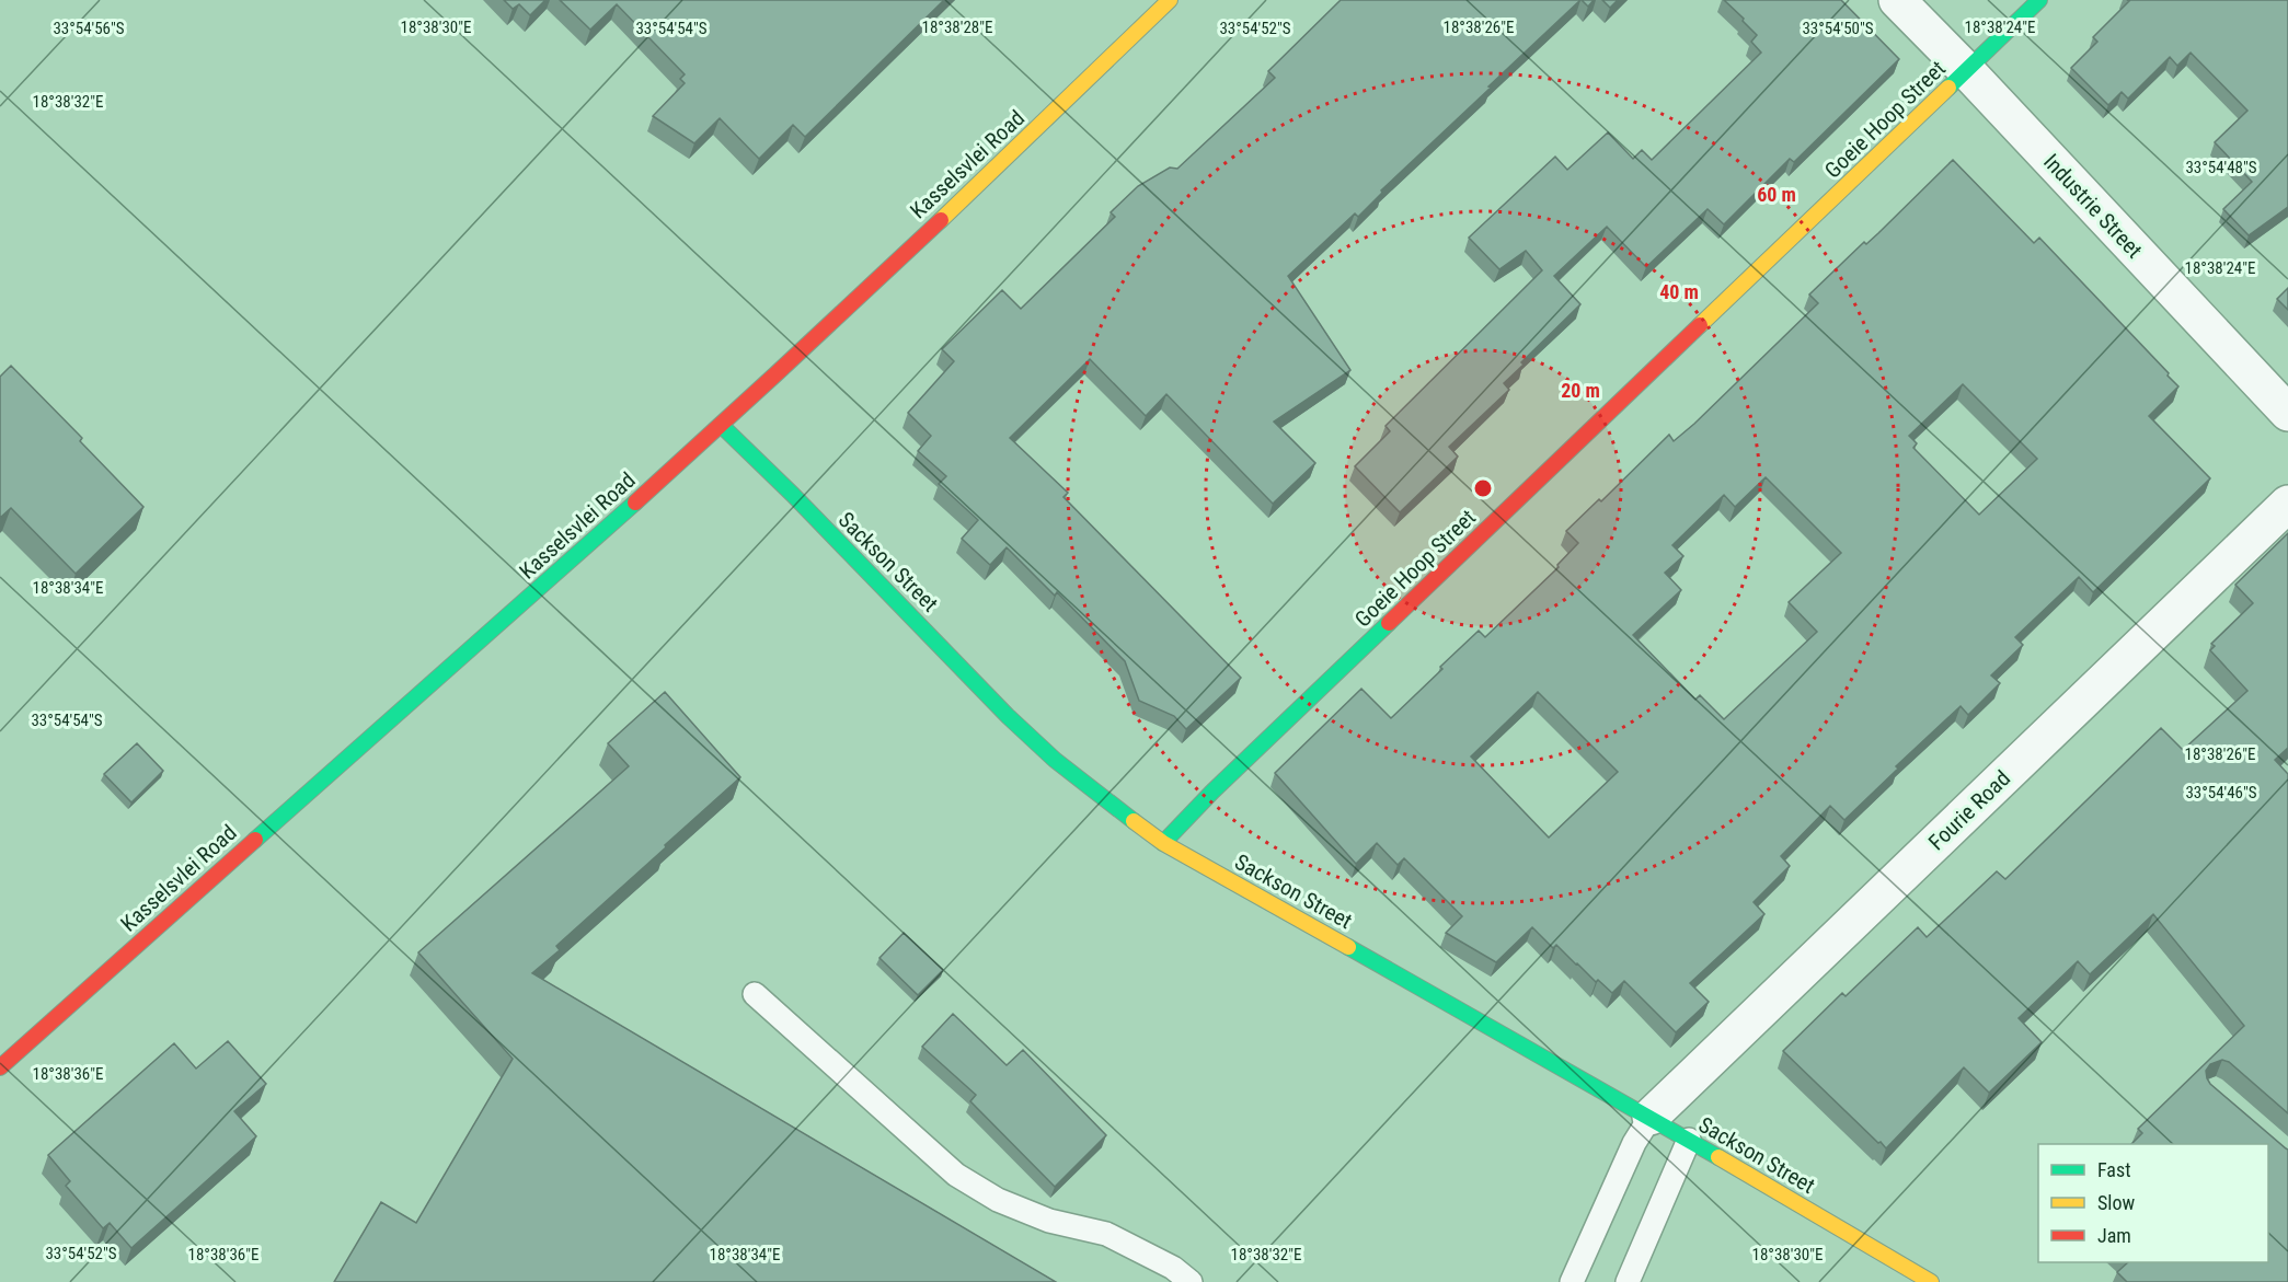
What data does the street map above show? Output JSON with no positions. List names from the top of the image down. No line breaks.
{"streets":{"street":["Goeie Hoop Street","Kasselsvlei Road","Industrie Street","Sackson Street","Fourie Road"]},"crossings":[["Goeie Hoop Street","Industrie Street"],["Goeie Hoop Street","Sackson Street"],["Kasselsvlei Road","Sackson Street"],["Sackson Street","Fourie Road"]],"legend":["Fast","Slow","Jam"],"coordinates":["18°38'30\"E","18°38'26\"E","18°38'24\"E","18°38'28\"E","33°54'56\"S","33°54'54\"S","33°54'52\"S","33°54'50\"S","18°38'32\"E","33°54'48\"S","18°38'34\"E","33°54'46\"S","18°38'36\"E"],"rings":["60 m","40 m","20 m"]}
